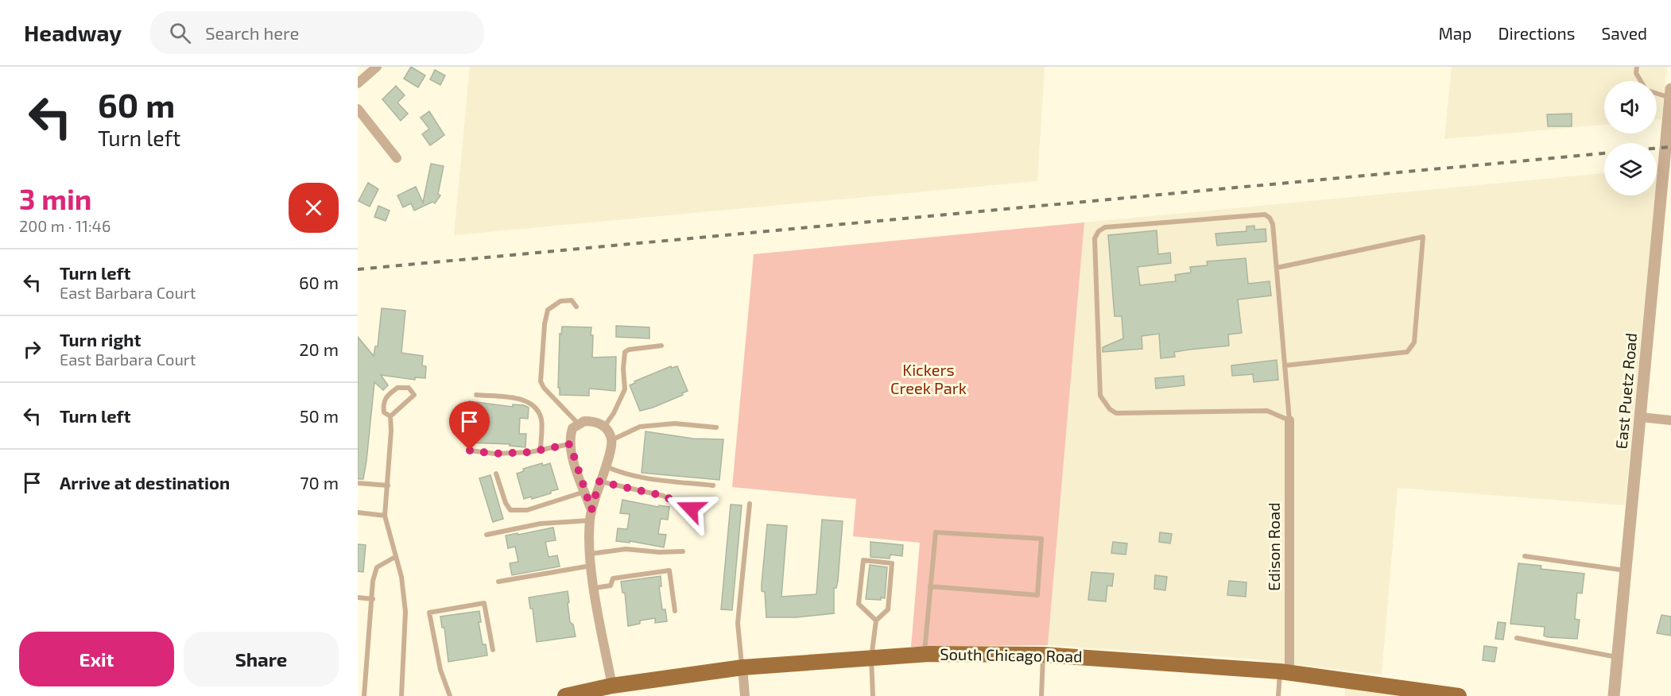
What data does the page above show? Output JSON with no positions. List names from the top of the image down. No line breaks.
{"streets":{"main road":["South Chicago Road"],"street":["East Puetz Road","Edison Road"]},"crossings":[["Edison Road","South Chicago Road"]],"parks":["Kickers Creek Park"],"page":{"header":"Headway","search":"Search here","nav":["Map","Directions","Saved"],"turn":["60 m","Turn left"],"heading":["3 min","200 m · 11:46"],"list":[{"name":"Turn left","note":"East Barbara Court","value":"60 m"},{"name":"Turn right","note":"East Barbara Court","value":"20 m"},{"name":"Turn left","value":"50 m"},{"name":"Arrive at destination","value":"70 m"}],"buttons":["Exit","Share"]}}
